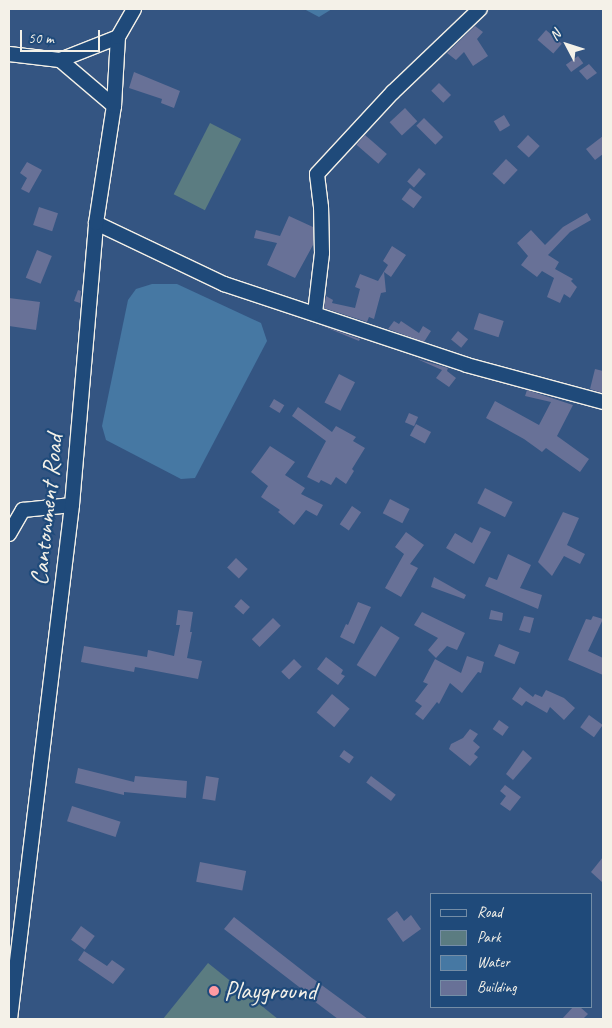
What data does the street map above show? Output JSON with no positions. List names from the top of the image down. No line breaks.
{"streets":{"street":["Cantonment Road"]},"places":["Playground"],"legend":["Road","Park","Water","Building"],"scale_bar":"50 m","north":"top left"}
